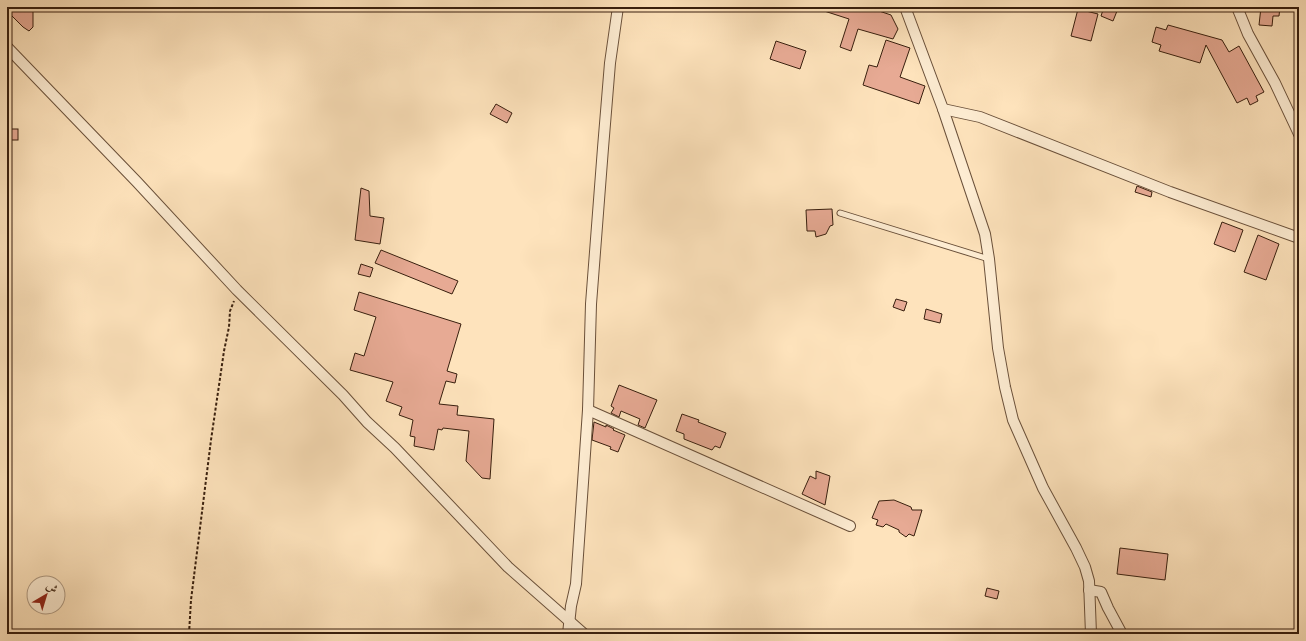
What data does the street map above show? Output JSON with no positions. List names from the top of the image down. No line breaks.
{"north":"top right"}
